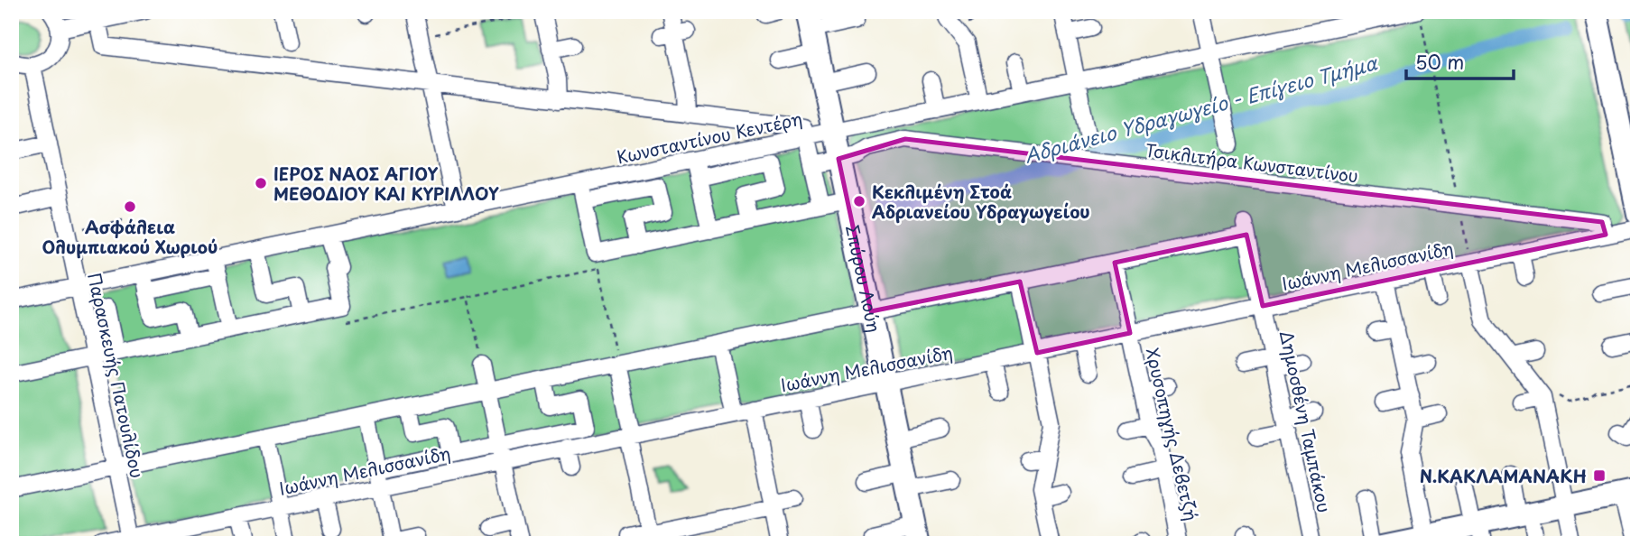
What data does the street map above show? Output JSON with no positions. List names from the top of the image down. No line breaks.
{"streets":{"street":["Κωνσταντίνου Κεντέρη","Τσικλιτήρα Κωνσταντίνου","Ιωάννη Μελισσανίδη","Σπύρου Λούη","Παρασκευής Πατουλίδου","Δημοσθένη Ταμπάκου","Χρυσοπηγής Δεβετζή"]},"crossings":[["Κωνσταντίνου Κεντέρη","Σπύρου Λούη"],["Κωνσταντίνου Κεντέρη","Παρασκευής Πατουλίδου"],["Τσικλιτήρα Κωνσταντίνου","Ιωάννη Μελισσανίδη"],["Τσικλιτήρα Κωνσταντίνου","Σπύρου Λούη"],["Ιωάννη Μελισσανίδη","Σπύρου Λούη"],["Ιωάννη Μελισσανίδη","Παρασκευής Πατουλίδου"],["Ιωάννη Μελισσανίδη","Δημοσθένη Ταμπάκου"],["Ιωάννη Μελισσανίδη","Χρυσοπηγής Δεβετζή"],["Δημοσθένη Ταμπάκου","Χρυσοπηγής Δεβετζή"]],"water":["Αδριάνειο Υδραγωγείο - Επίγειο Τμήμα"],"places":{"other":["ΙΕΡΟΣ ΝΑΟΣ ΑΓΙΟΥ ΜΕΘΟΔΙΟΥ ΚΑΙ ΚΥΡΙΛΛΟΥ","Κεκλιμένη Στοά Αδριανείου Υδραγωγείου","Ασφάλεια Ολυμπιακού Χωριού"],"transit":["Ν.ΚΑΚΛΑΜΑΝΑΚΗ"]},"scale_bar":"50 m"}
